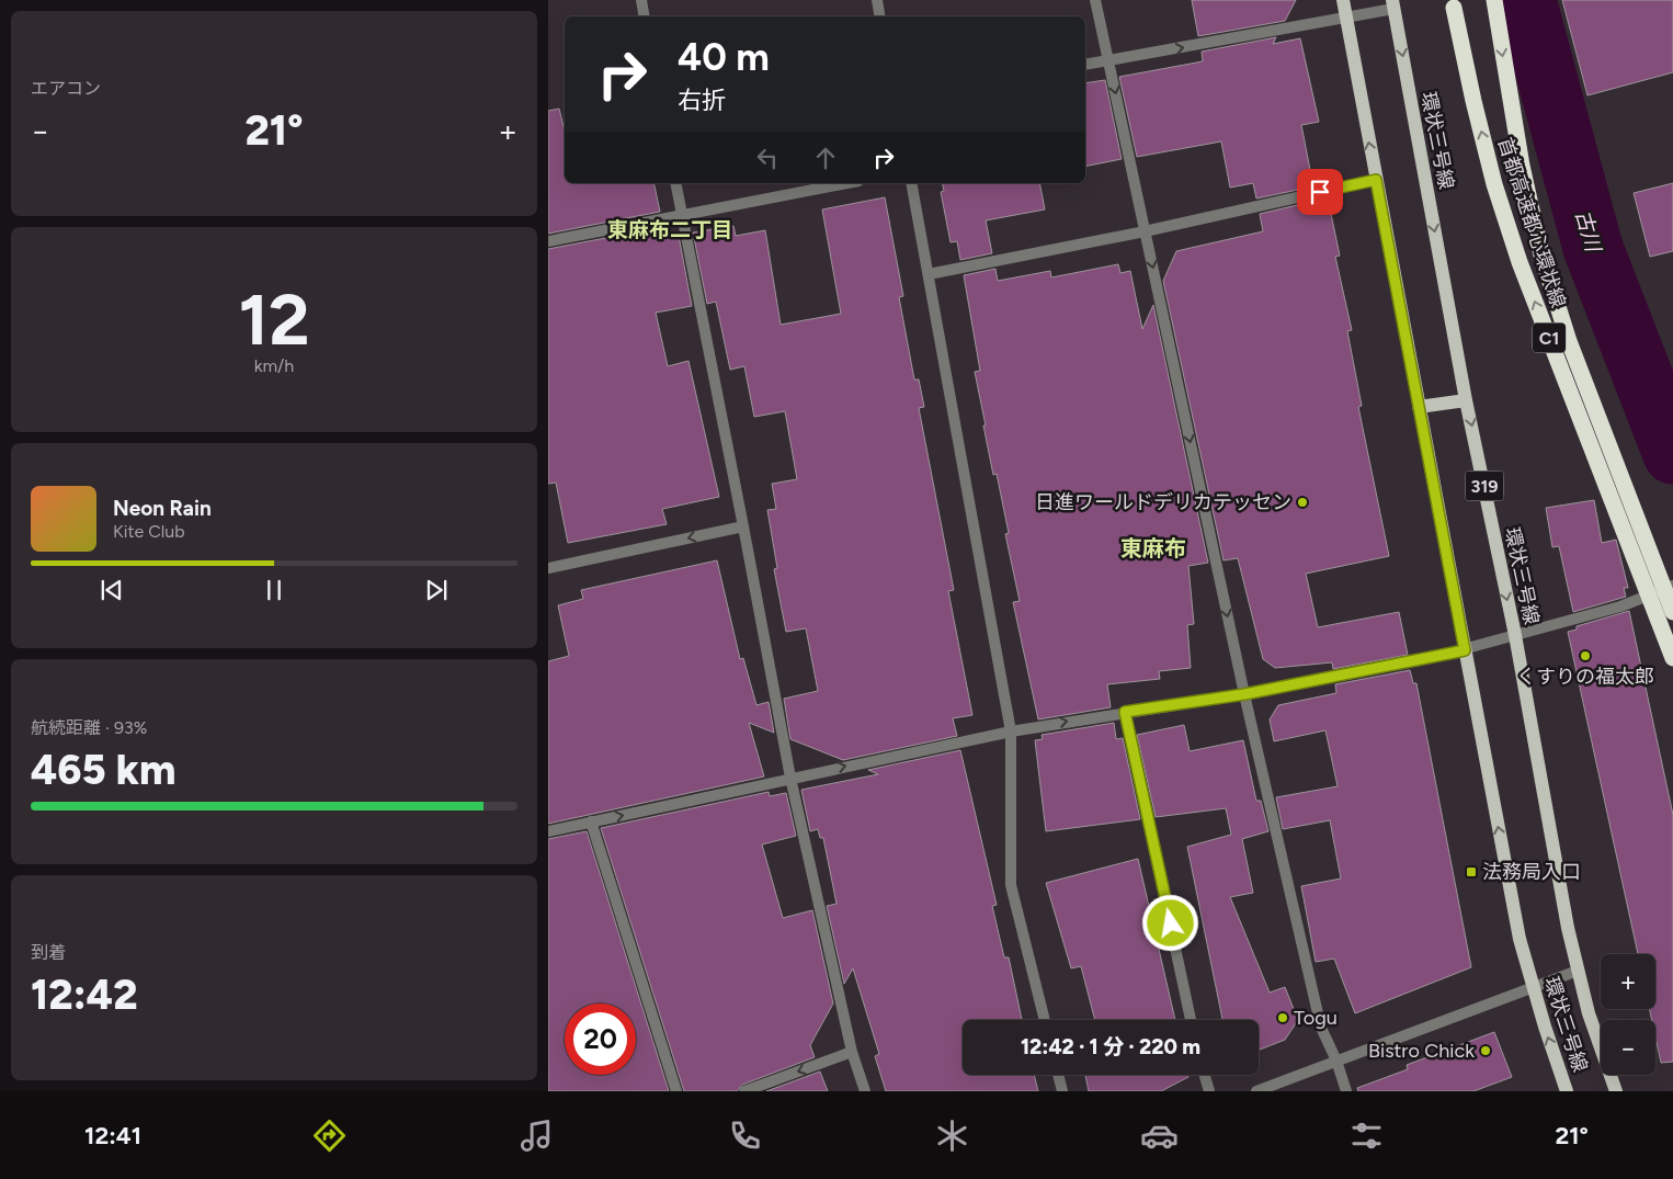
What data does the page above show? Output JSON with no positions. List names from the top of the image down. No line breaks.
{"streets":{"highway":["首都高速都心環状線","C1"],"main road":["環状三号線","319"]},"districts":["東麻布二丁目","東麻布"],"water":["古川"],"places":{"other":["日進ワールドデリカテッセン","くすりの福太郎","Togu","Bistro Chick"],"transit":["法務局入口"]},"page":{"tile":["エアコン",["12","km/h"],["航続距離 · 93%","465 km"],["到着","12:42"]],"turn":["40 m","右折"],"heat":["−","21°","+"],"song":["Neon Rain","Kite Club"],"map_buttons":["+","−"],"limit":"20","trip":"12:42 · 1 分 · 220 m","tabs":["12:41","21°"]}}
